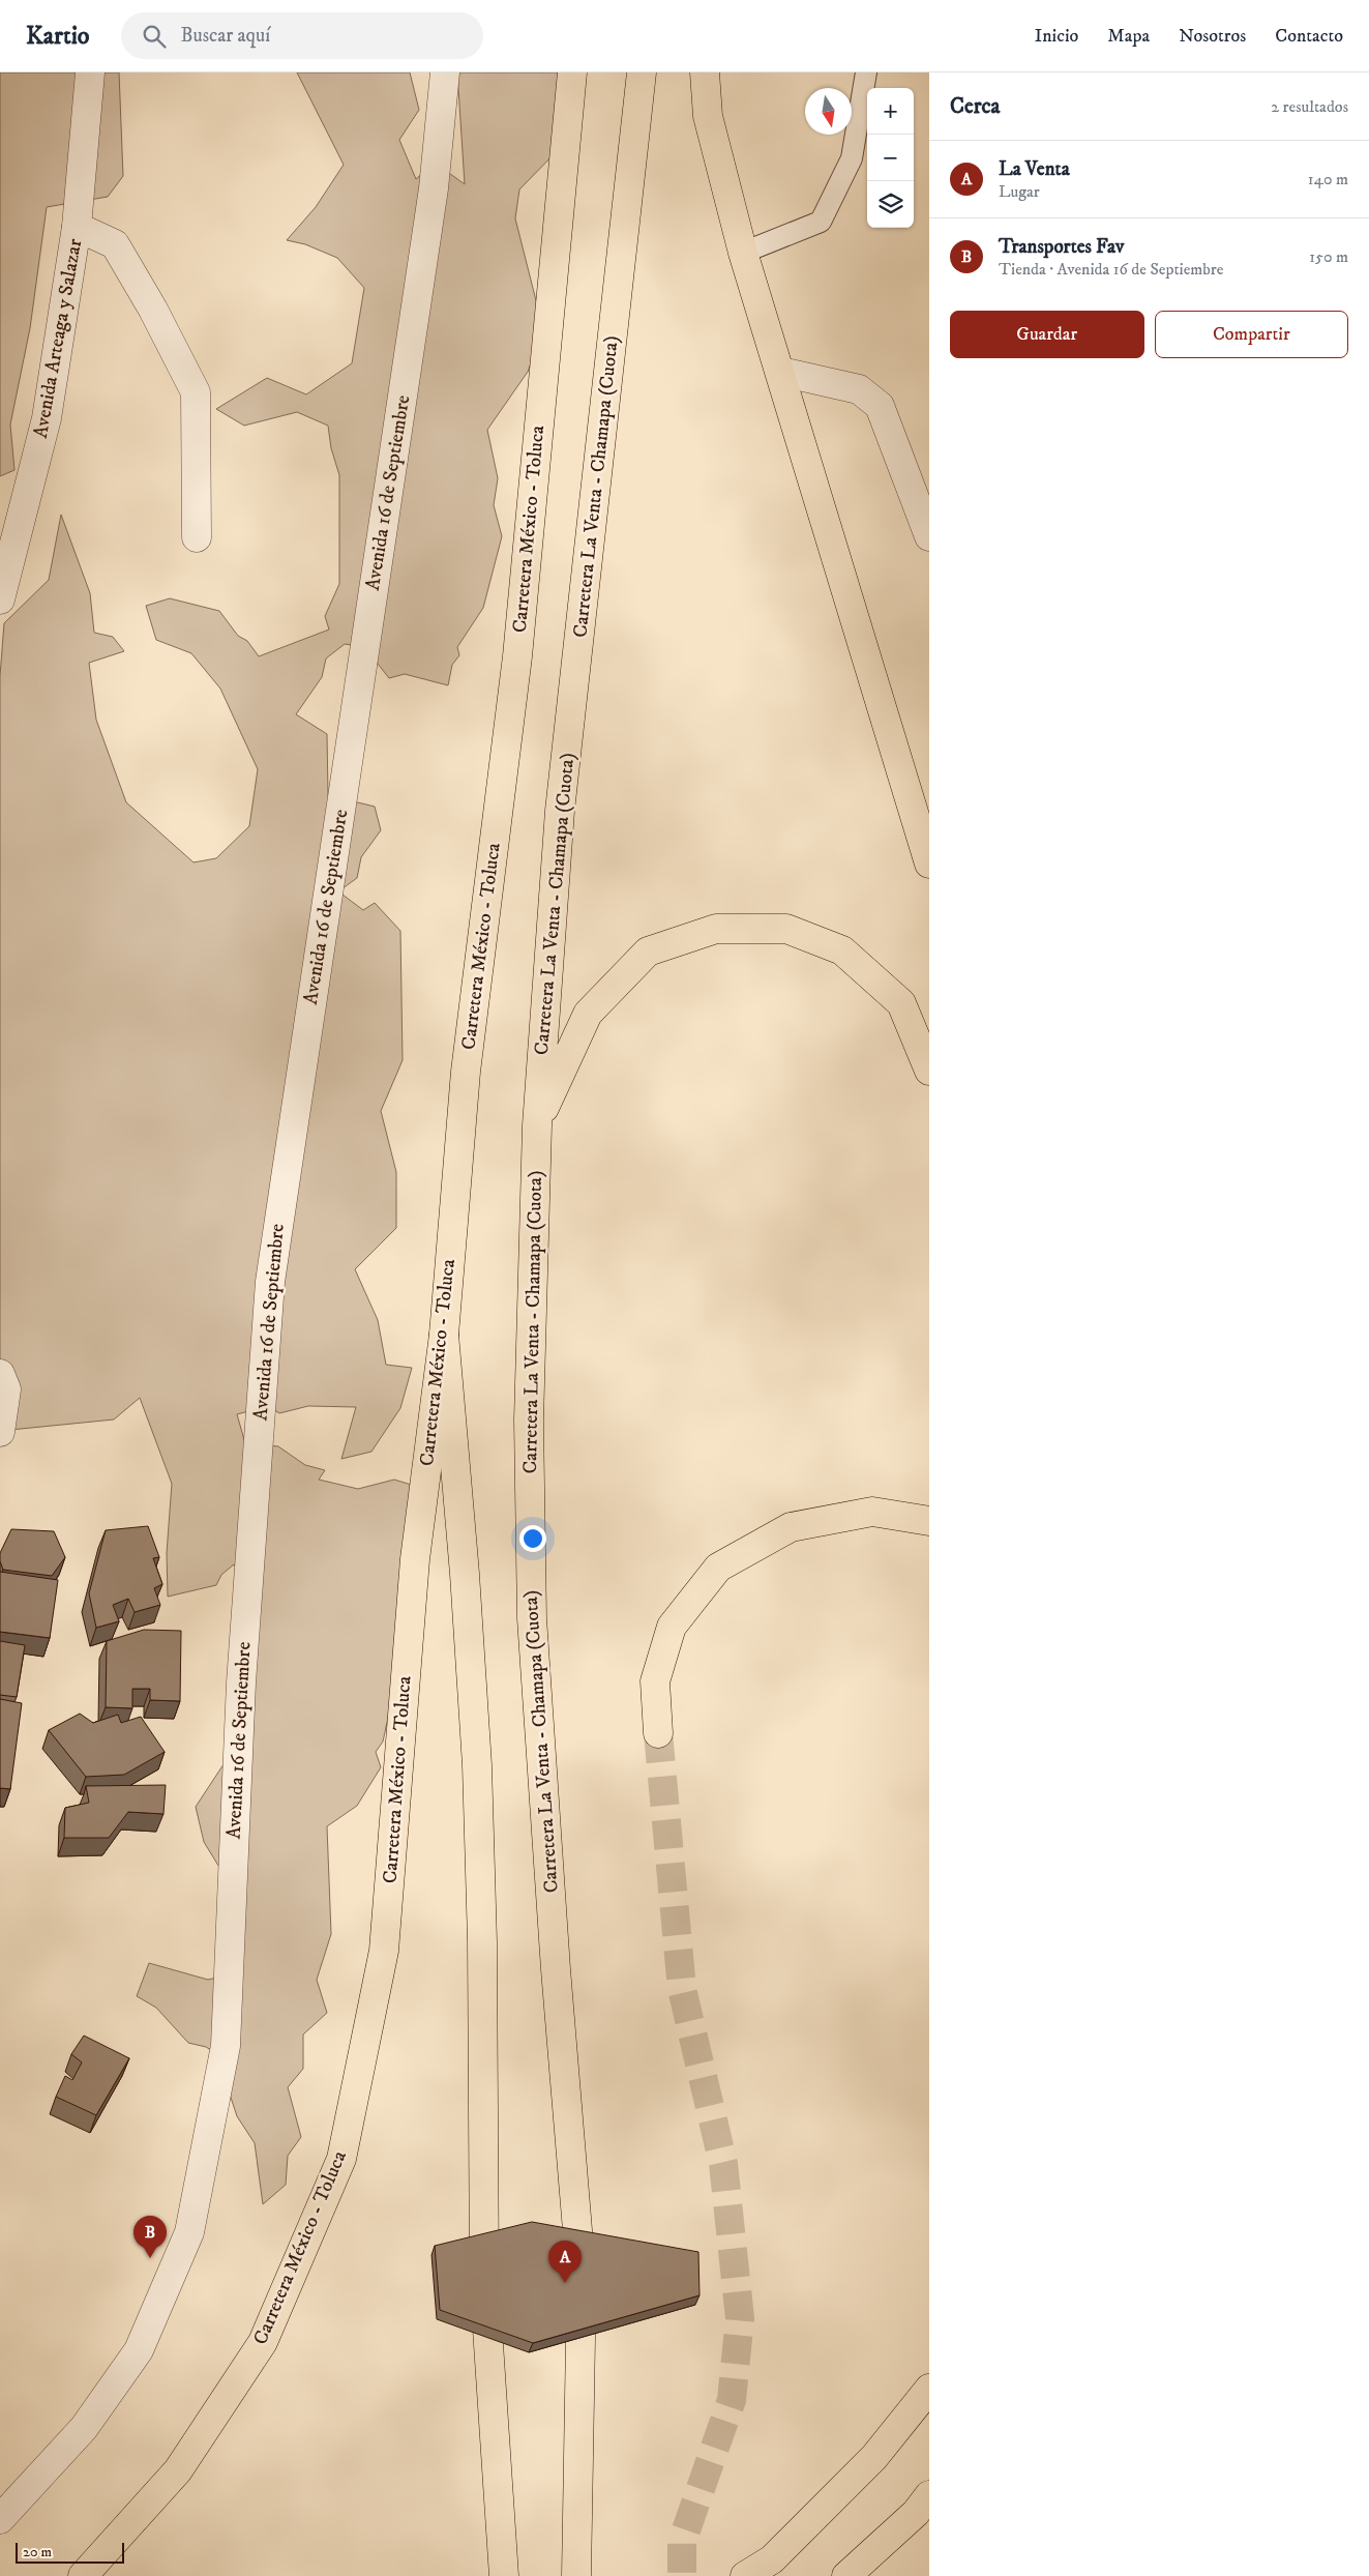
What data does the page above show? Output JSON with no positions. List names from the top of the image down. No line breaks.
{"streets":{"main road":["Carretera La Venta - Chamapa (Cuota)","Carretera México - Toluca"],"street":["Avenida Arteaga y Salazar","Avenida 16 de Septiembre"]},"scale_bar":"20 m","north":"bottom","page":{"header":"Kartio","search":"Buscar aquí","nav":["Inicio","Mapa","Nosotros","Contacto"],"heading":["Cerca","2 resultados"],"map_buttons":["+","−"],"list":[{"mark":"A","name":"La Venta","note":"Lugar","value":"140 m"},{"mark":"B","name":"Transportes Fav","note":"Tienda · Avenida 16 de Septiembre","value":"150 m"}],"buttons":["Guardar","Compartir"],"pins":["B","A"],"scale":"20 m"}}
